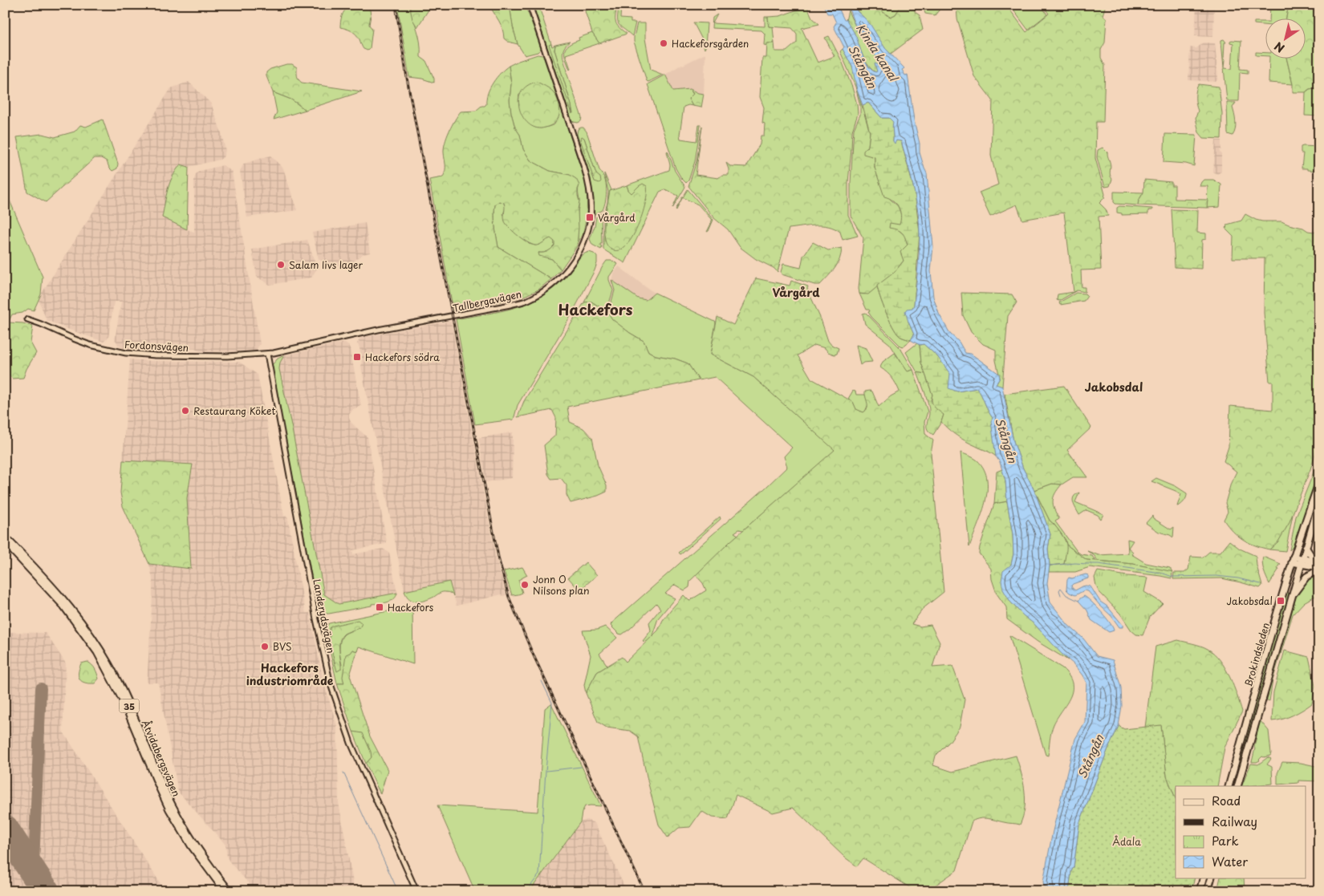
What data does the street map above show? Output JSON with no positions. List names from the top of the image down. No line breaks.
{"streets":{"main road":["Brokindsleden","35","Åtvidabergsvägen"],"street":["Tallbergavägen","Fordonsvägen","Landerydsvägen"]},"crossings":[["Tallbergavägen","Fordonsvägen"],["Tallbergavägen","Landerydsvägen"],["Fordonsvägen","Landerydsvägen"]],"districts":["Vårgård","Hackefors","Jakobsdal","Hackefors industriområde"],"water":["Kinda kanal","Stångån"],"parks":["Ådala"],"places":{"other":["Hackeforsgården","Salam livs lager","Restaurang Köket","Jonn O Nilsons plan","BVS"],"transit":["Vårgård","Hackefors södra","Jakobsdal","Hackefors"]},"legend":["Road","Railway","Park","Water"],"north":"bottom left"}
